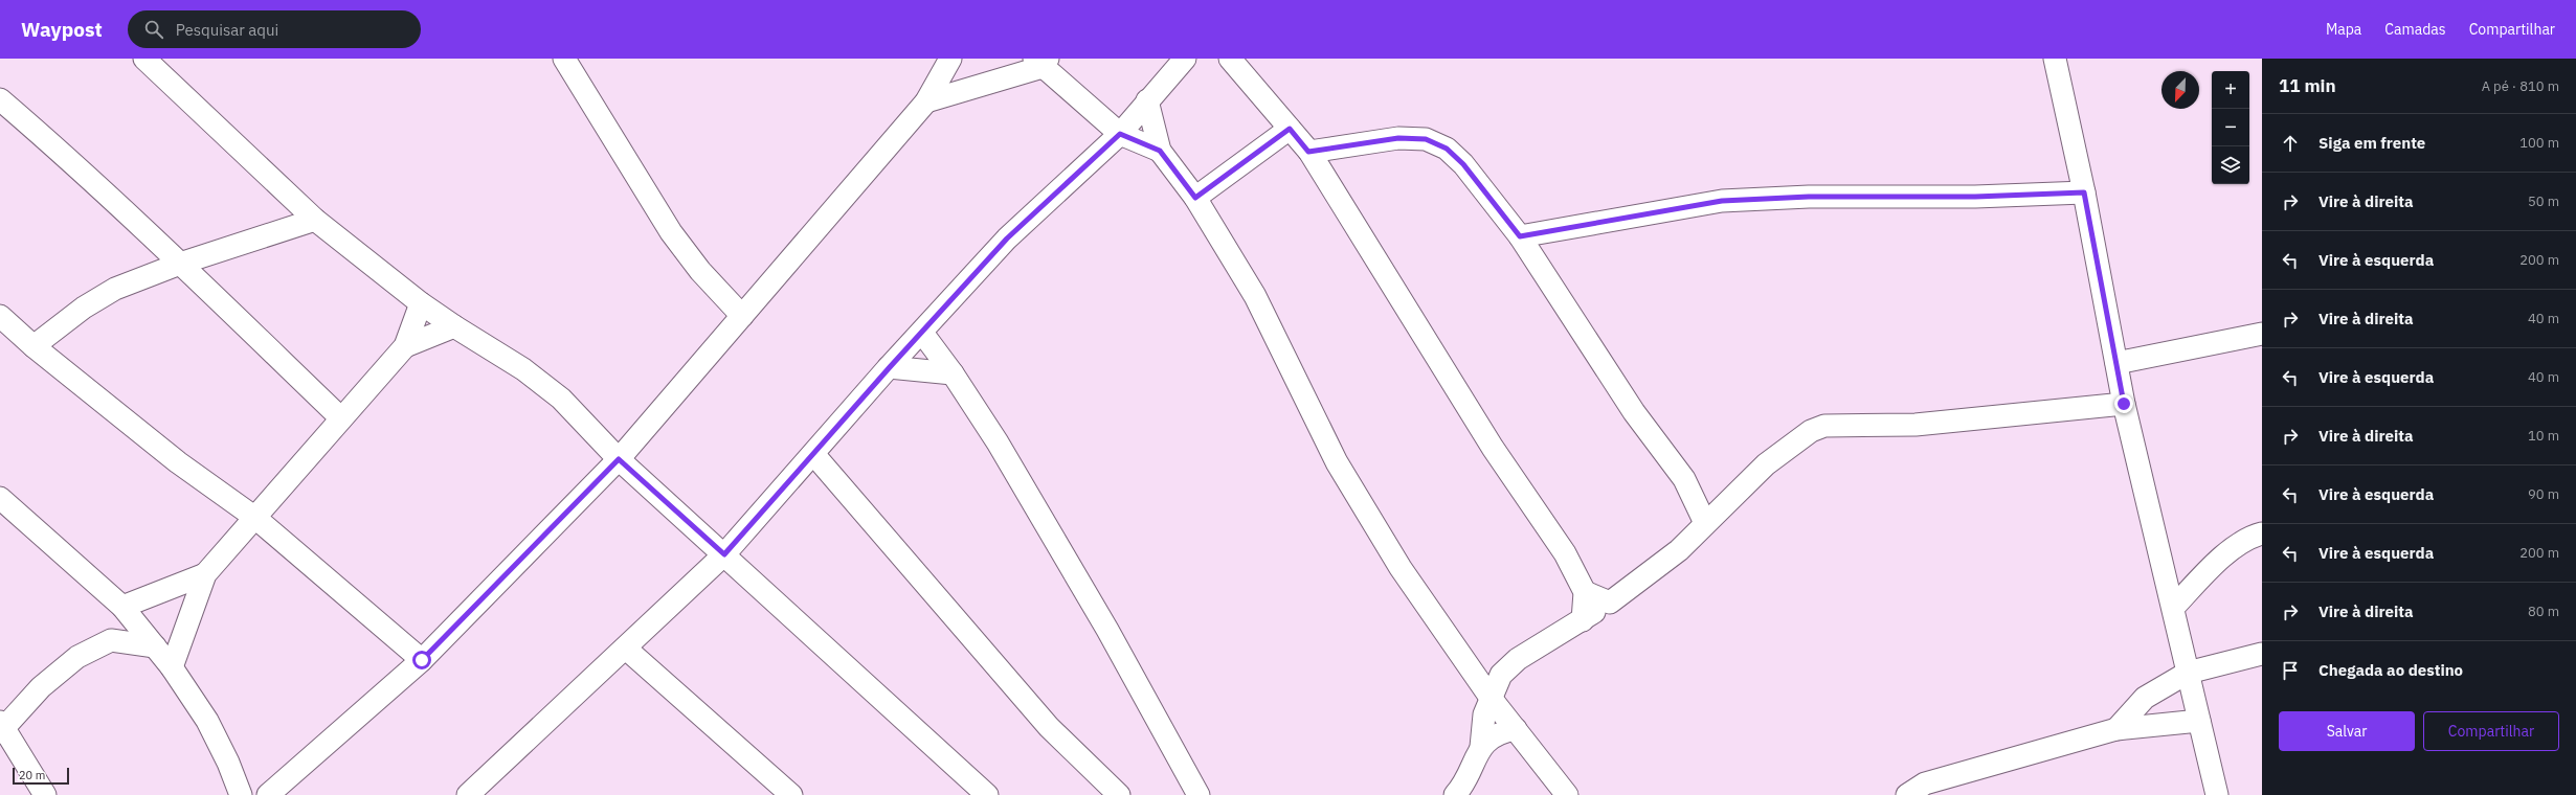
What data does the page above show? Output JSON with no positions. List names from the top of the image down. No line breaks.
{"scale_bar":"20 m","north":"bottom left","page":{"header":"Waypost","search":"Pesquisar aqui","nav":["Mapa","Camadas","Compartilhar"],"heading":["11 min","A pé · 810 m"],"map_buttons":["+","−"],"list":[["Siga em frente","100 m"],["Vire à direita","50 m"],["Vire à esquerda","200 m"],["Vire à direita","40 m"],["Vire à esquerda","40 m"],["Vire à direita","10 m"],["Vire à esquerda","90 m"],["Vire à esquerda","200 m"],["Vire à direita","80 m"],"Chegada ao destino"],"buttons":["Salvar","Compartilhar"],"scale":"20 m"}}
